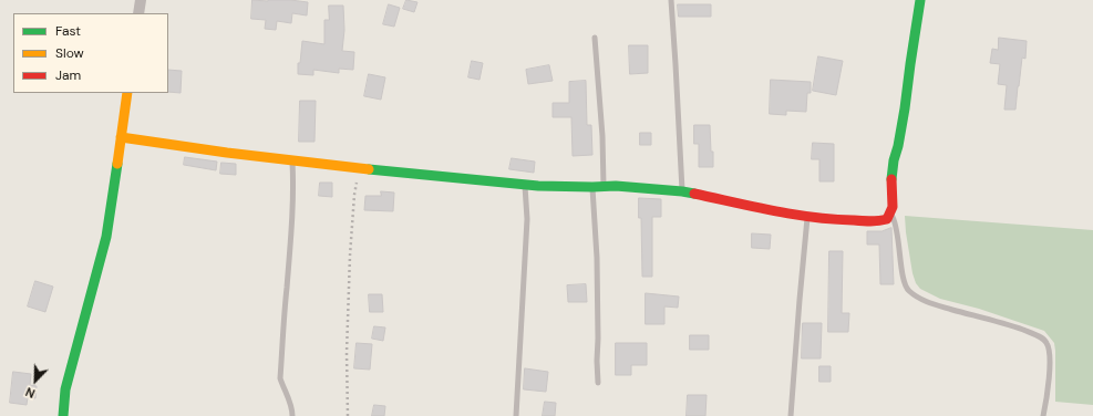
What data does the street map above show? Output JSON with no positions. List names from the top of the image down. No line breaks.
{"legend":["Fast","Slow","Jam"],"north":"bottom left"}
